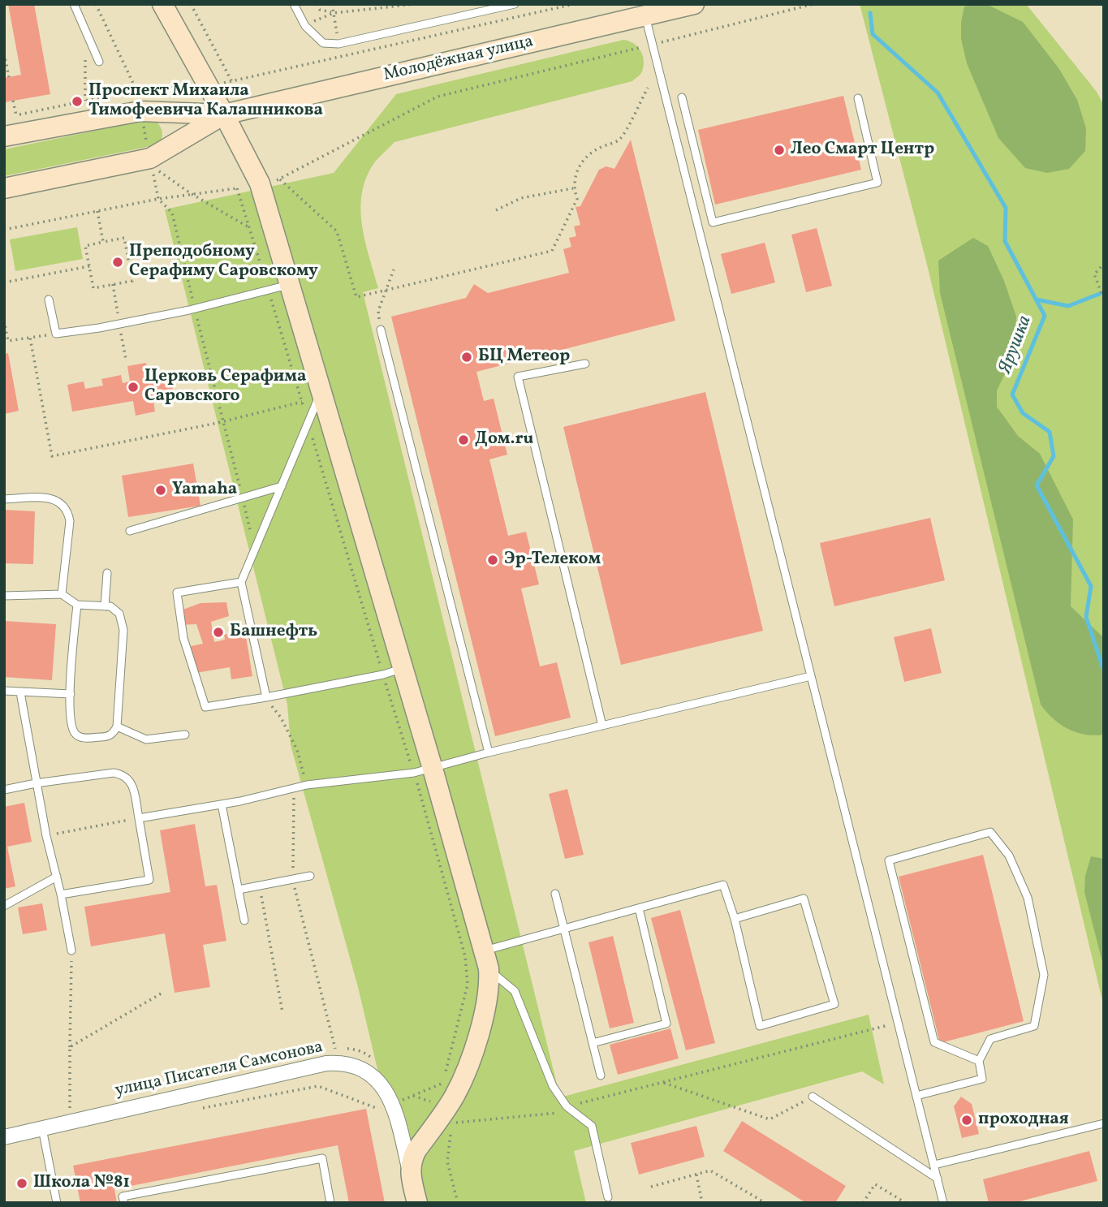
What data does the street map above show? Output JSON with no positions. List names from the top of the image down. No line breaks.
{"streets":{"street":["Молодёжная улица","улица Писателя Самсонова"]},"water":["Ярушка"],"places":["Проспект Михаила Тимофеевича Калашникова","Лео Смарт Центр","Преподобному Серафиму Саровскому","БЦ Метеор","Церковь Серафима Саровского","Дом.ru","Yamaha","Эр-Телеком","Башнефть","проходная","Школа №81"]}
